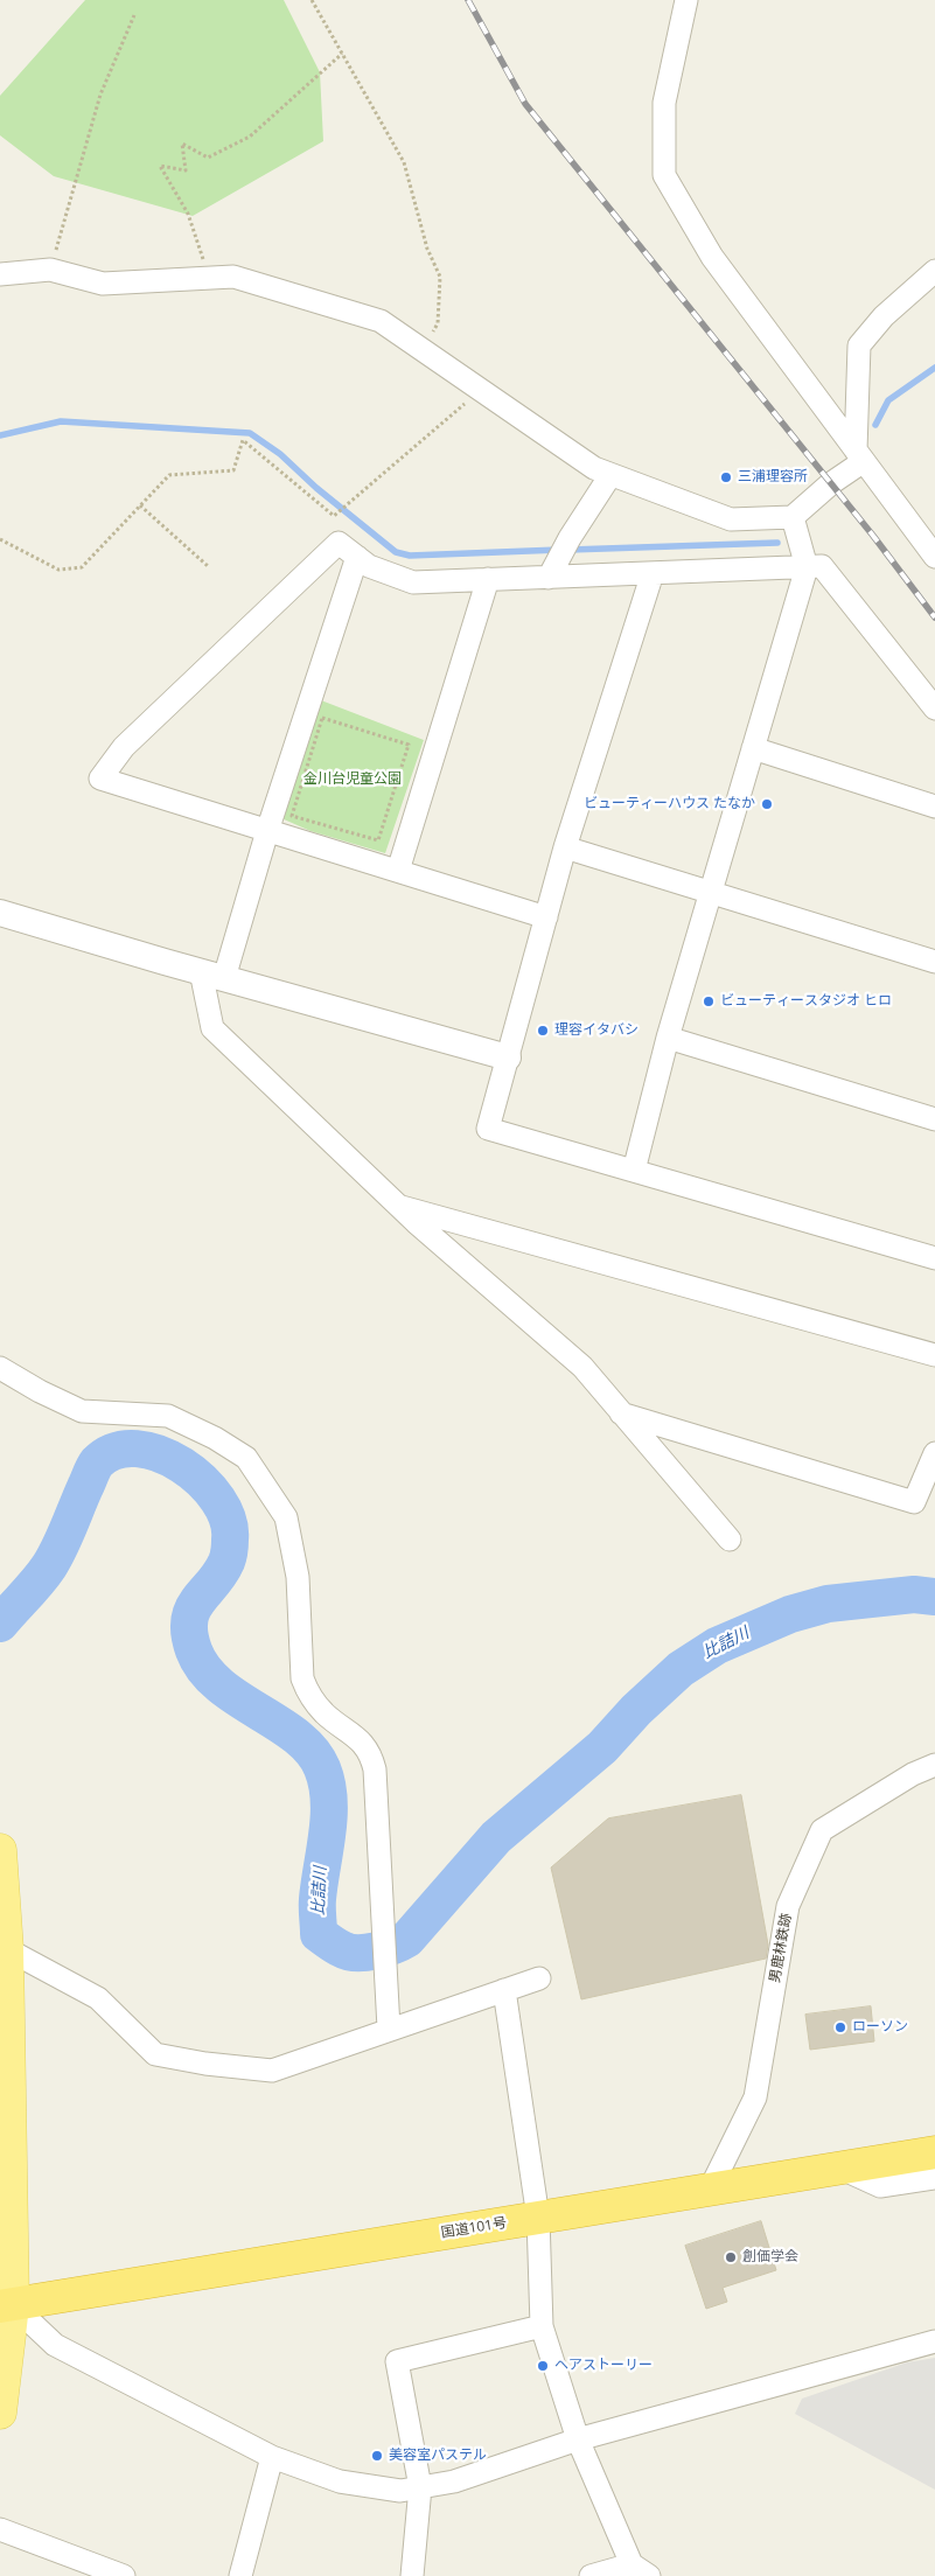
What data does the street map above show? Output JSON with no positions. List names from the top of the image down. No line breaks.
{"streets":{"highway":["国道101号"],"street":["男鹿林鉄跡"]},"crossings":[["男鹿林鉄跡","国道101号"]],"water":["比詰川"],"parks":["金川台児童公園"],"places":["三浦理容所","ビューティーハウス たなか","ビューティースタジオ ヒロ","理容イタバシ","ローソン","創価学会","ヘアストーリー","美容室パステル"]}
